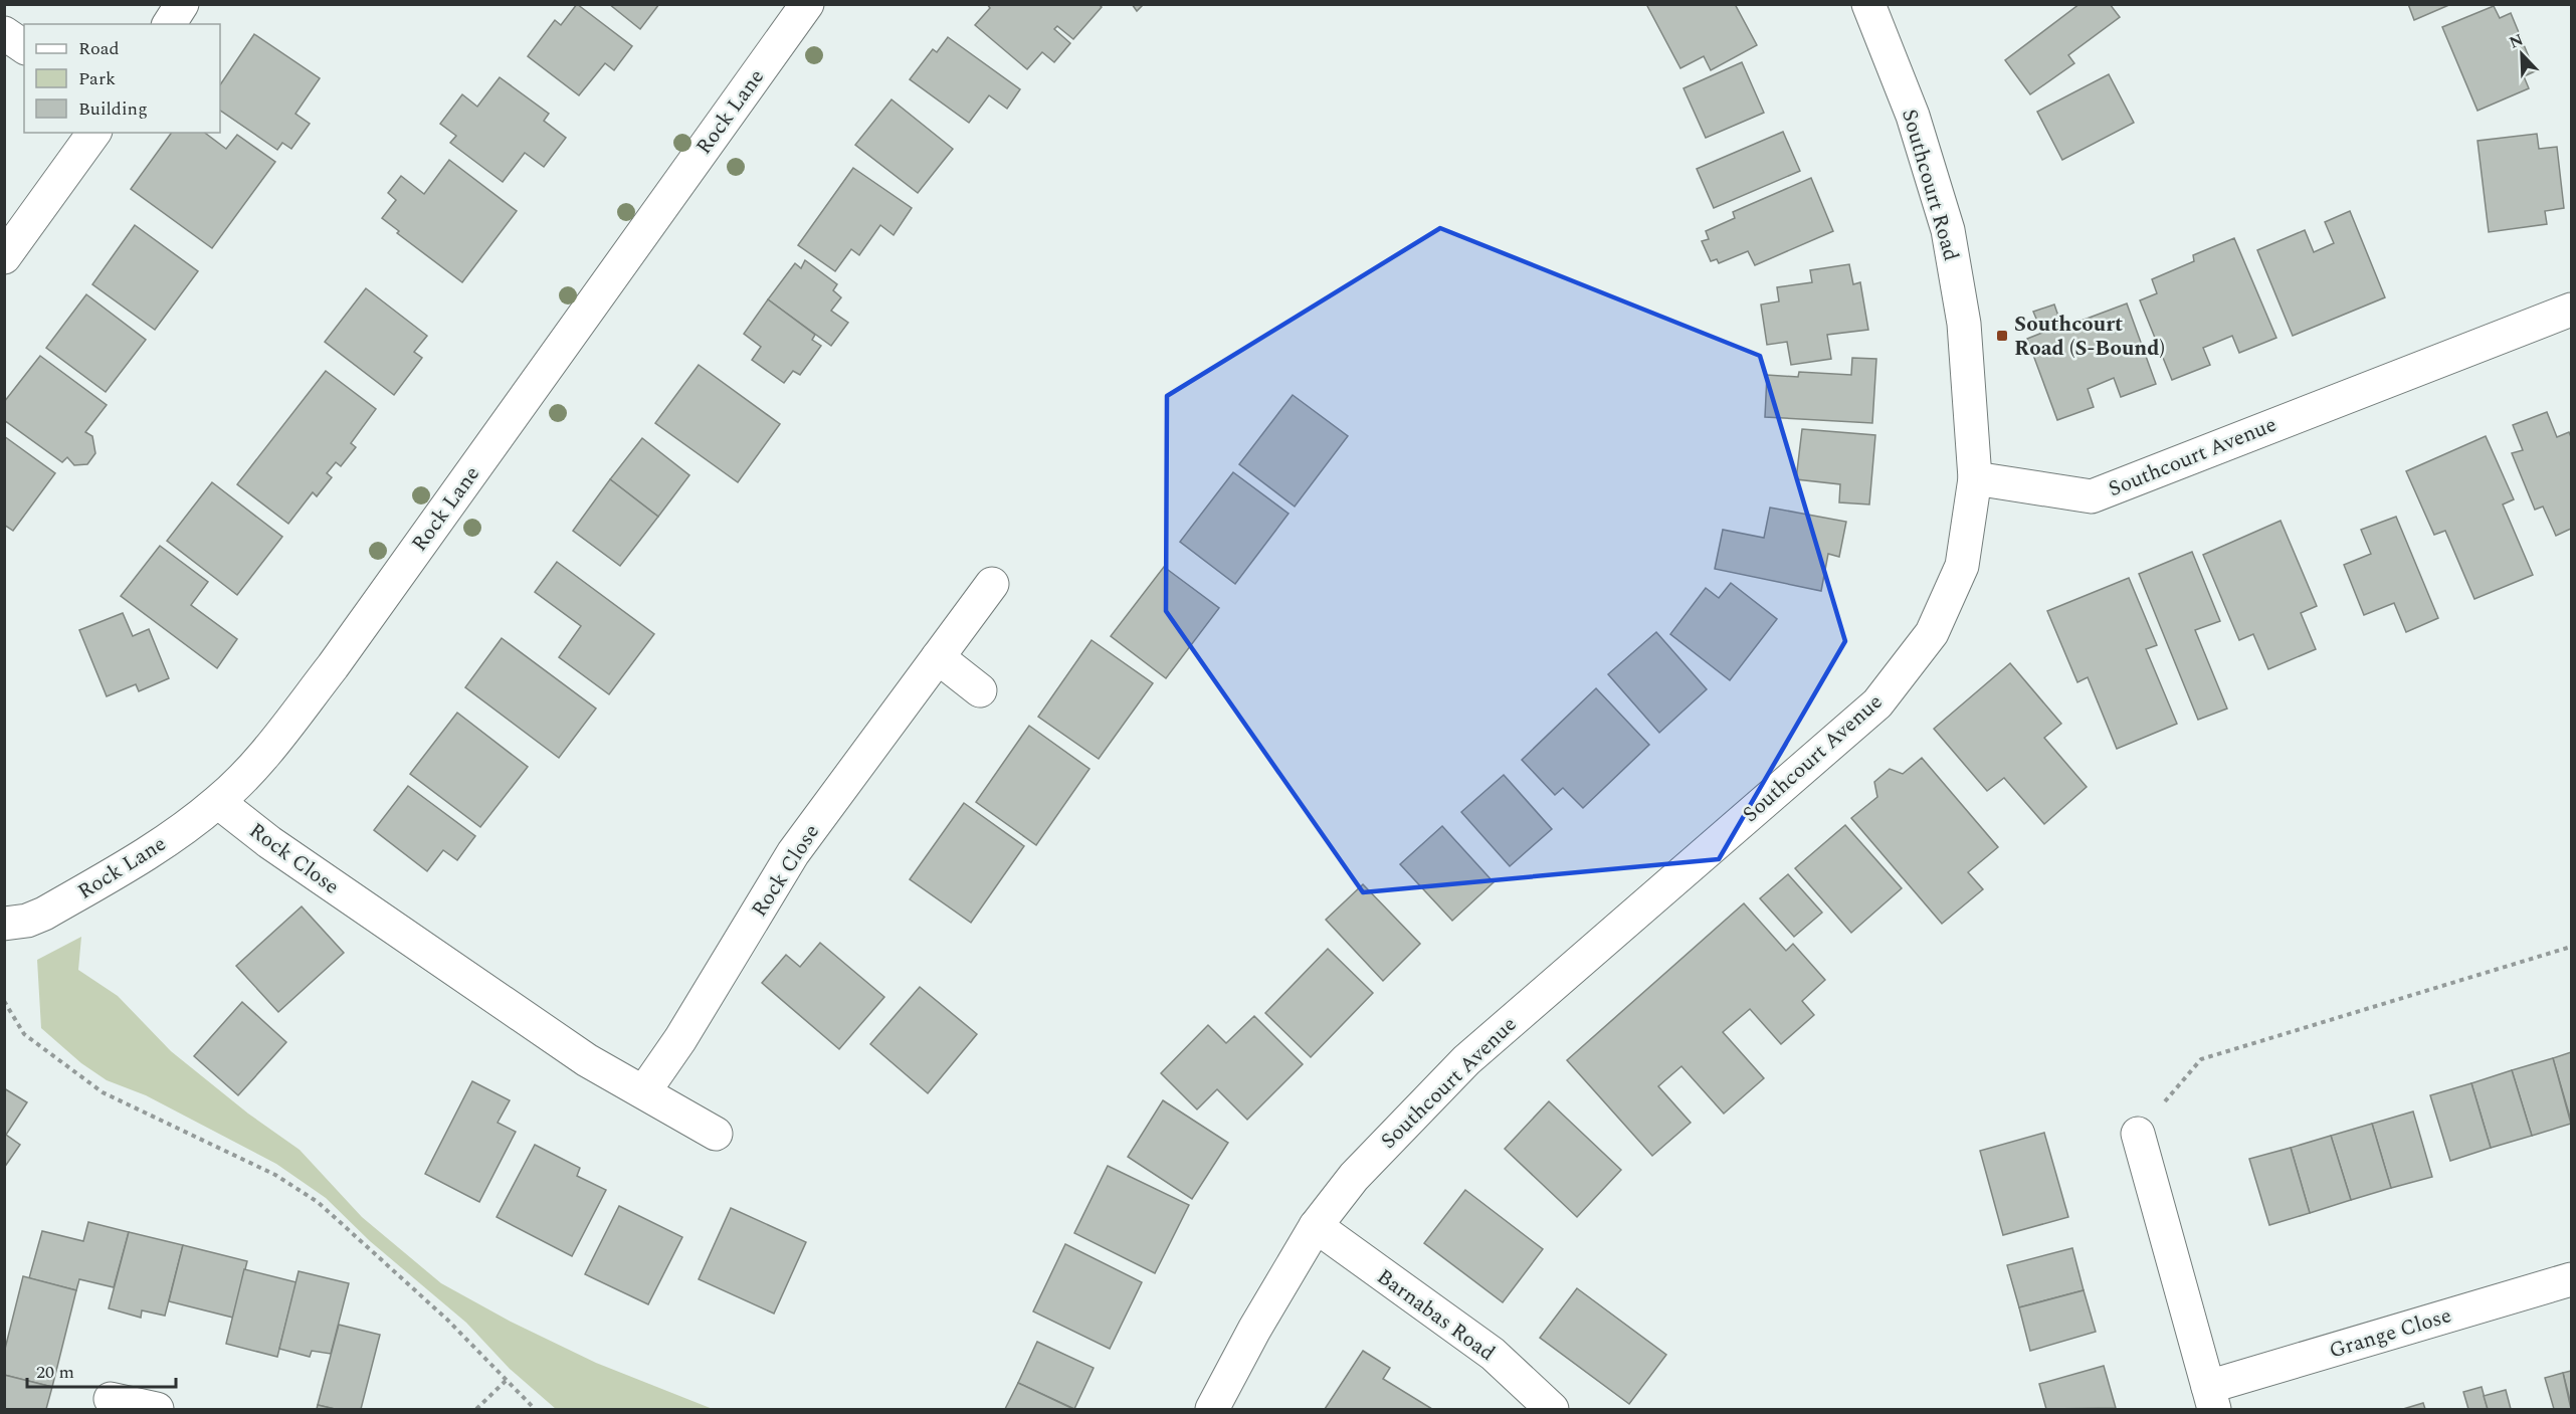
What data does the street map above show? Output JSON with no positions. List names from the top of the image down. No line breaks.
{"streets":{"street":["Rock Lane","Southcourt Road","Southcourt Avenue","Rock Close","Barnabas Road","Grange Close"]},"crossings":[["Rock Lane","Rock Close"],["Southcourt Road","Southcourt Avenue"],["Southcourt Avenue","Barnabas Road"]],"places":{"transit":["Southcourt Road (S-Bound)"]},"legend":["Road","Park","Building"],"scale_bar":"20 m","north":"top left"}
